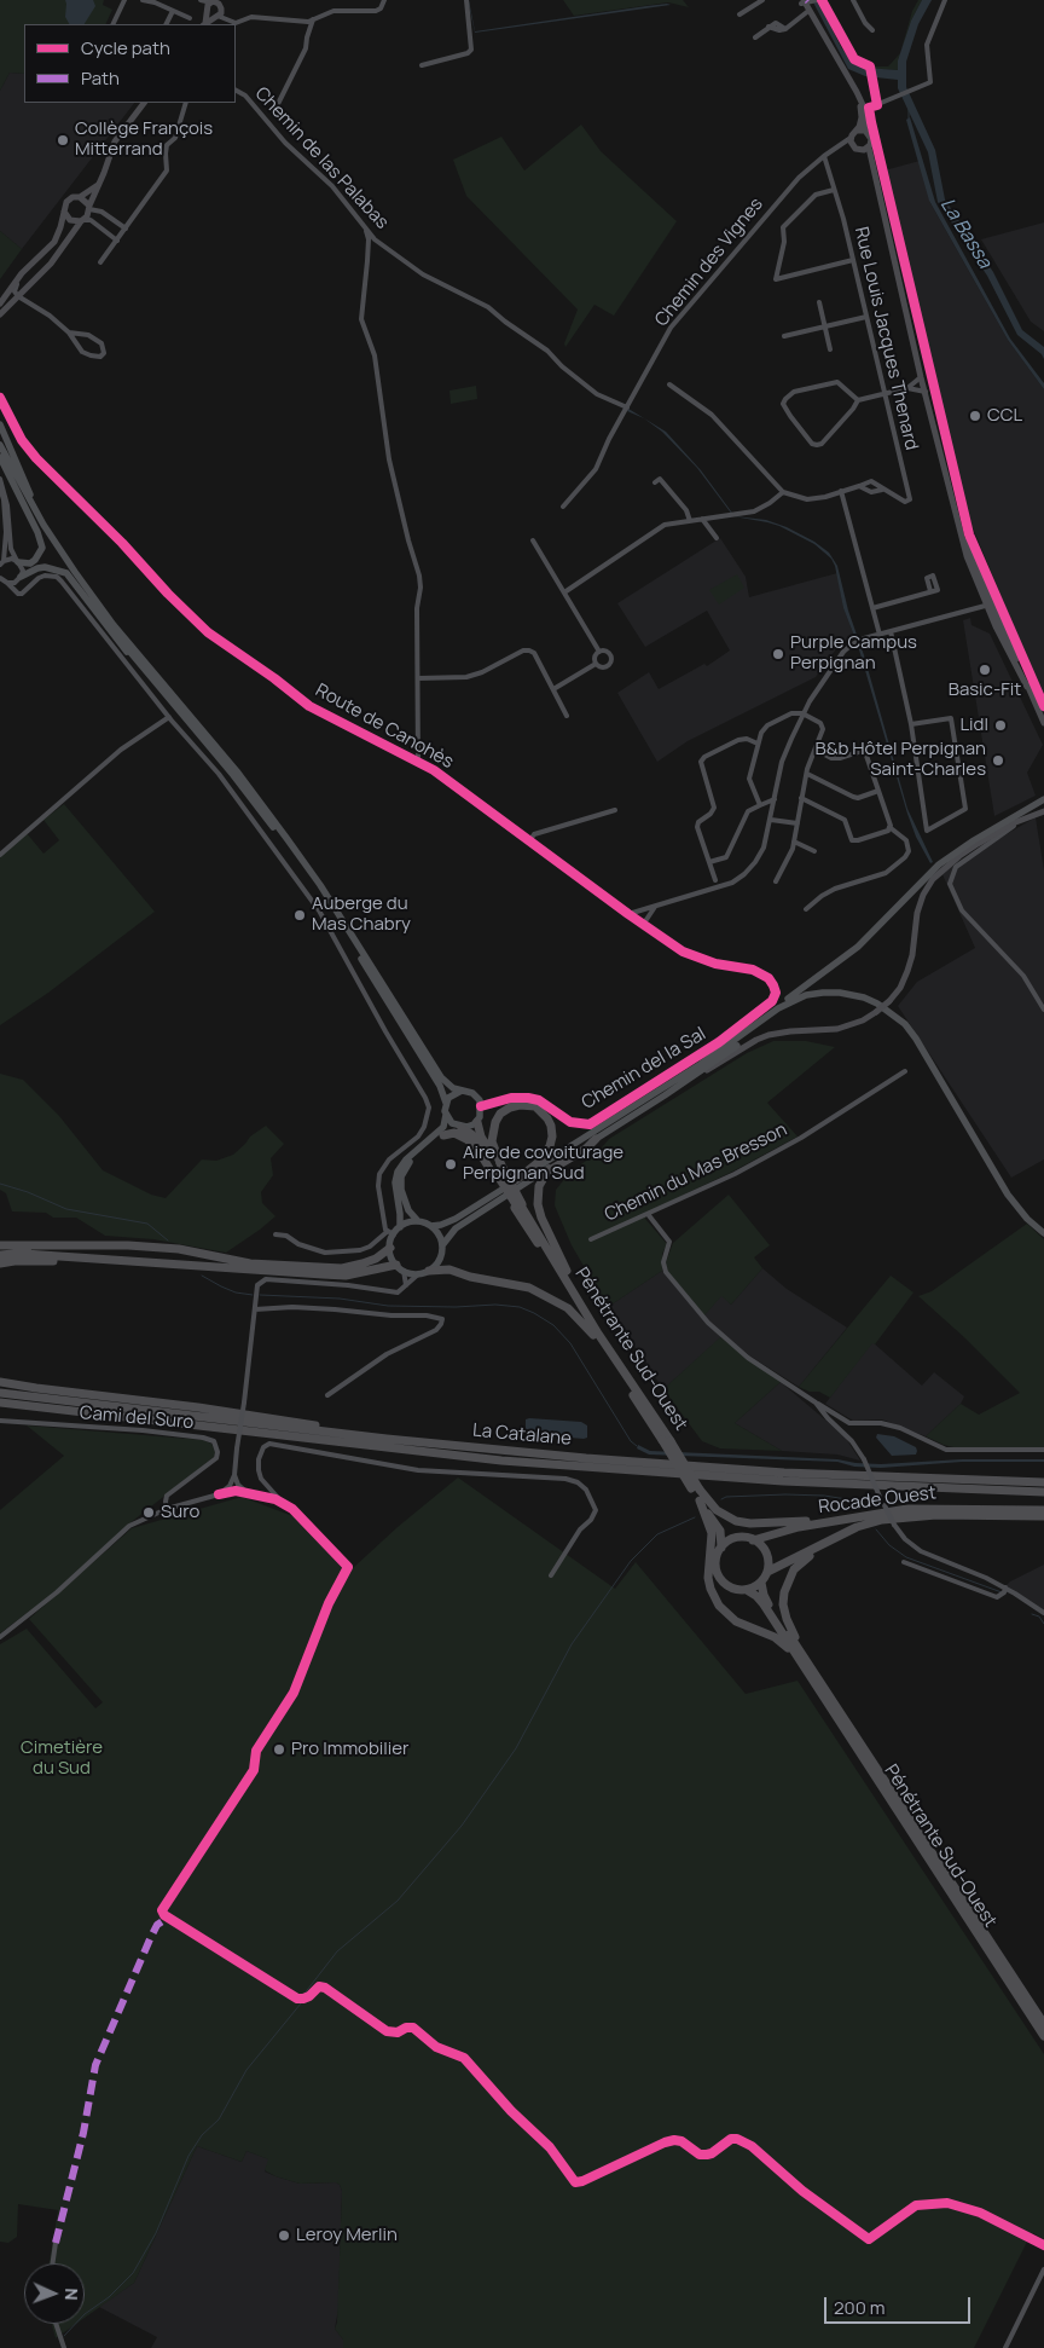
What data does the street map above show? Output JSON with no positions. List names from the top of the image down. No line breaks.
{"streets":{"highway":["Pénétrante Sud-Ouest","La Catalane","Rocade Ouest"],"street":["Chemin de las Palabas","Chemin des Vignes","Rue Louis Jacques Thenard","Route de Canohès","Chemin del la Sal","Chemin du Mas Bresson","Cami del Suro"]},"crossings":[["Chemin de las Palabas","Chemin des Vignes"],["Chemin des Vignes","Rue Louis Jacques Thenard"],["Route de Canohès","Chemin del la Sal"],["Pénétrante Sud-Ouest","Rocade Ouest"]],"water":["La Bassa"],"parks":["Cimetière du Sud"],"places":["Collège François Mitterrand","CCL","Purple Campus Perpignan","Basic-Fit","Lidl","B&b Hôtel Perpignan Saint-Charles","Auberge du Mas Chabry","Aire de covoiturage Perpignan Sud","Suro","Pro Immobilier","Leroy Merlin"],"legend":["Cycle path","Path"],"scale_bar":"200 m","north":"right"}
